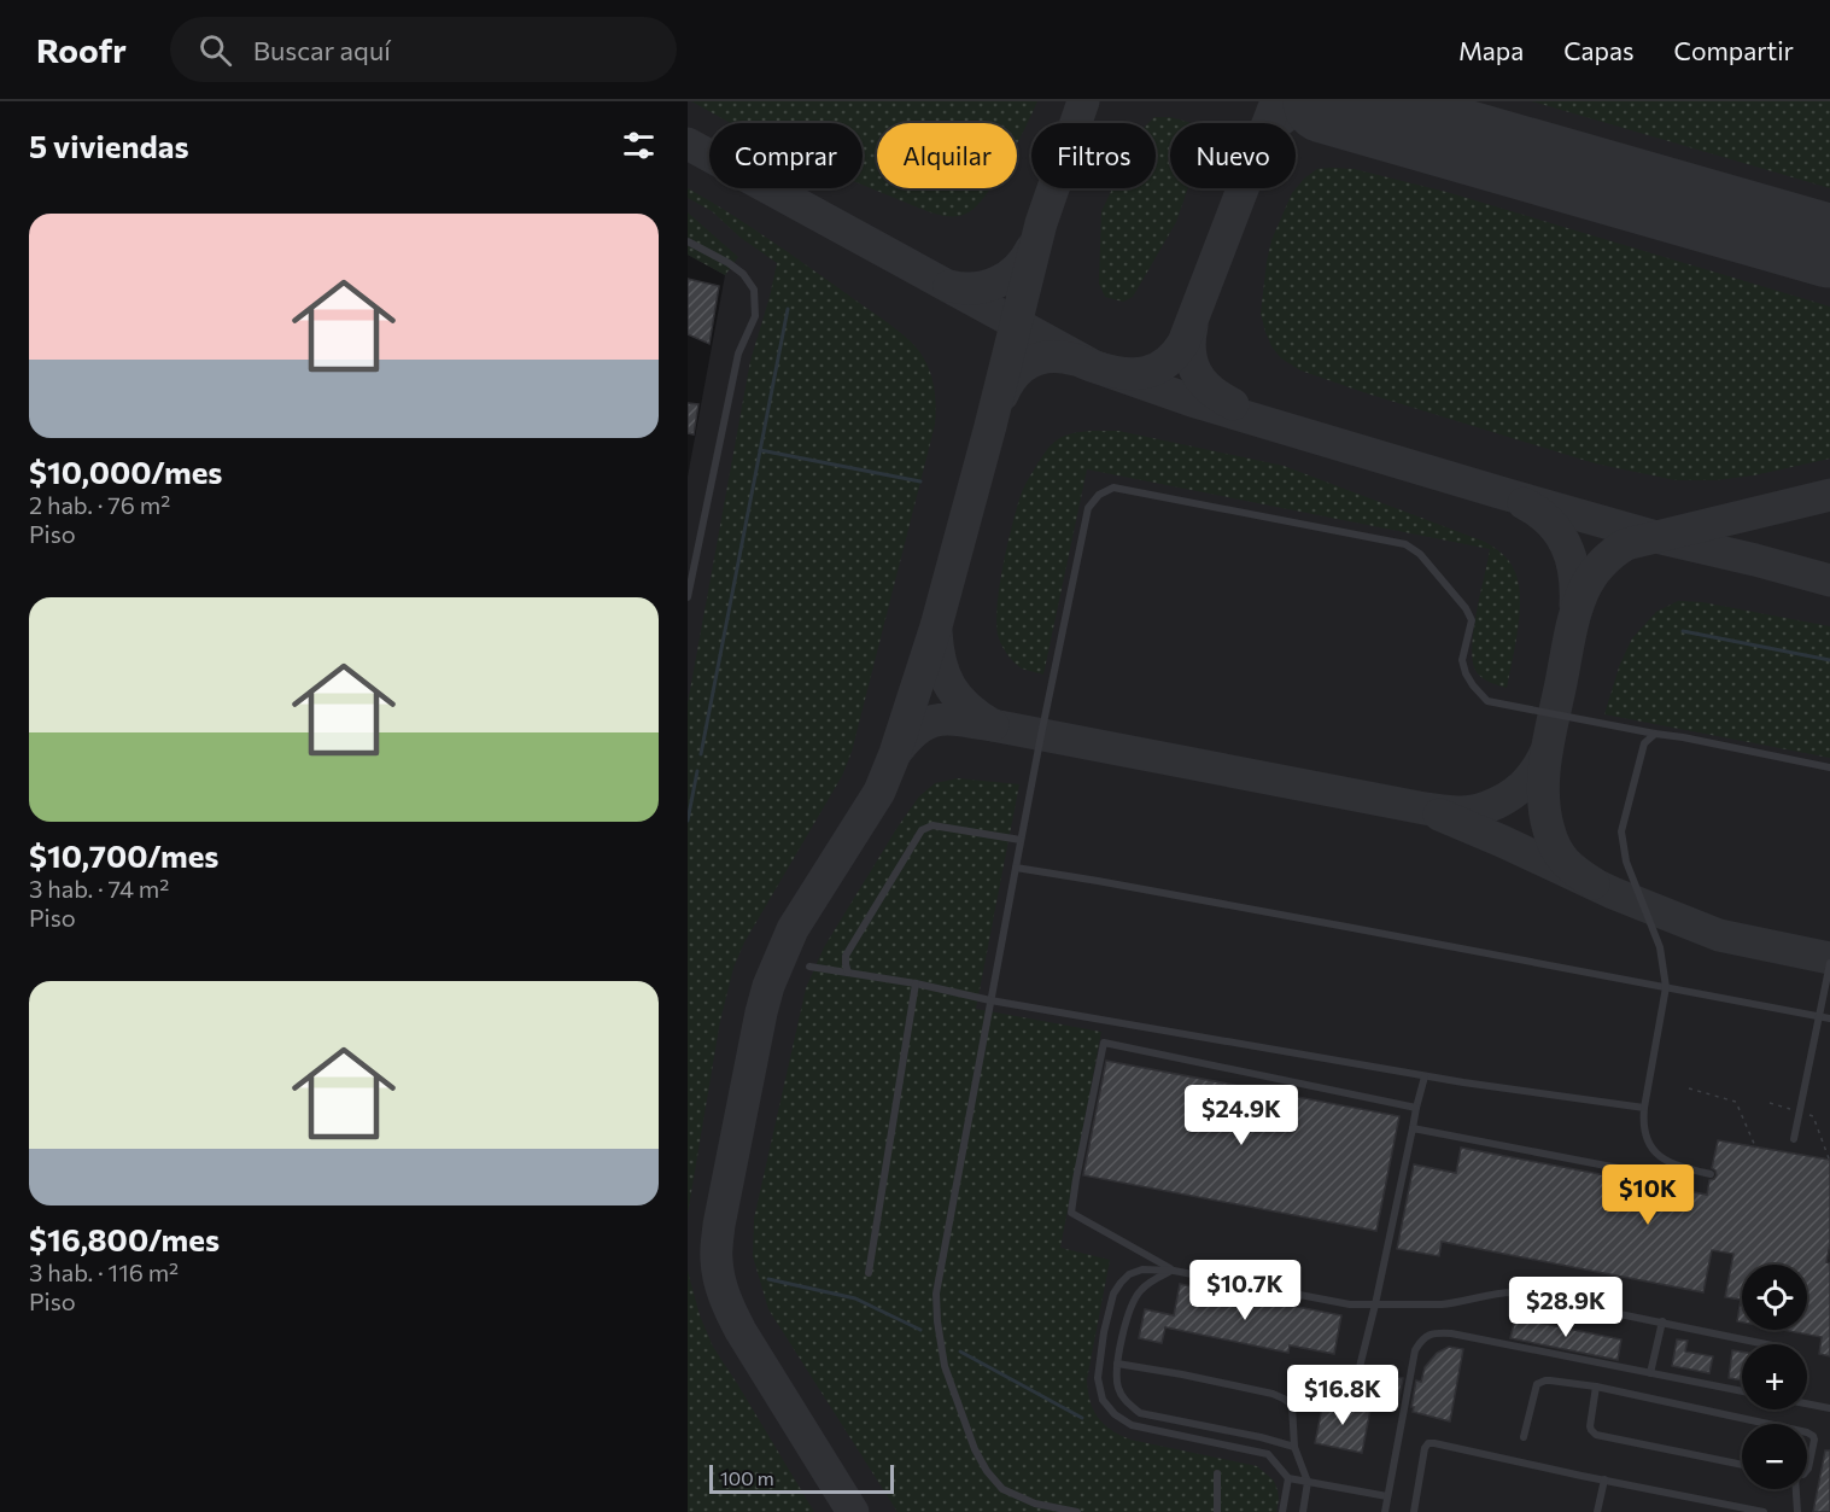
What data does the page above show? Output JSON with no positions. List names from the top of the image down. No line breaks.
{"scale_bar":"100 m","page":{"header":"Roofr","search":"Buscar aquí","nav":["Mapa","Capas","Compartir"],"heading":"5 viviendas","chip":["Comprar","Alquilar","Filtros","Nuevo"],"list":[{"name":"$10,000/mes","note":"2 hab. · 76 m² · Piso"},{"name":"$10,700/mes","note":"3 hab. · 74 m² · Piso"},{"name":"$16,800/mes","note":"3 hab. · 116 m² · Piso"}],"price":["$24.9K","$10K","$10.7K","$28.9K","$16.8K"],"map_buttons":["+","−"],"scale":"100 m"}}
